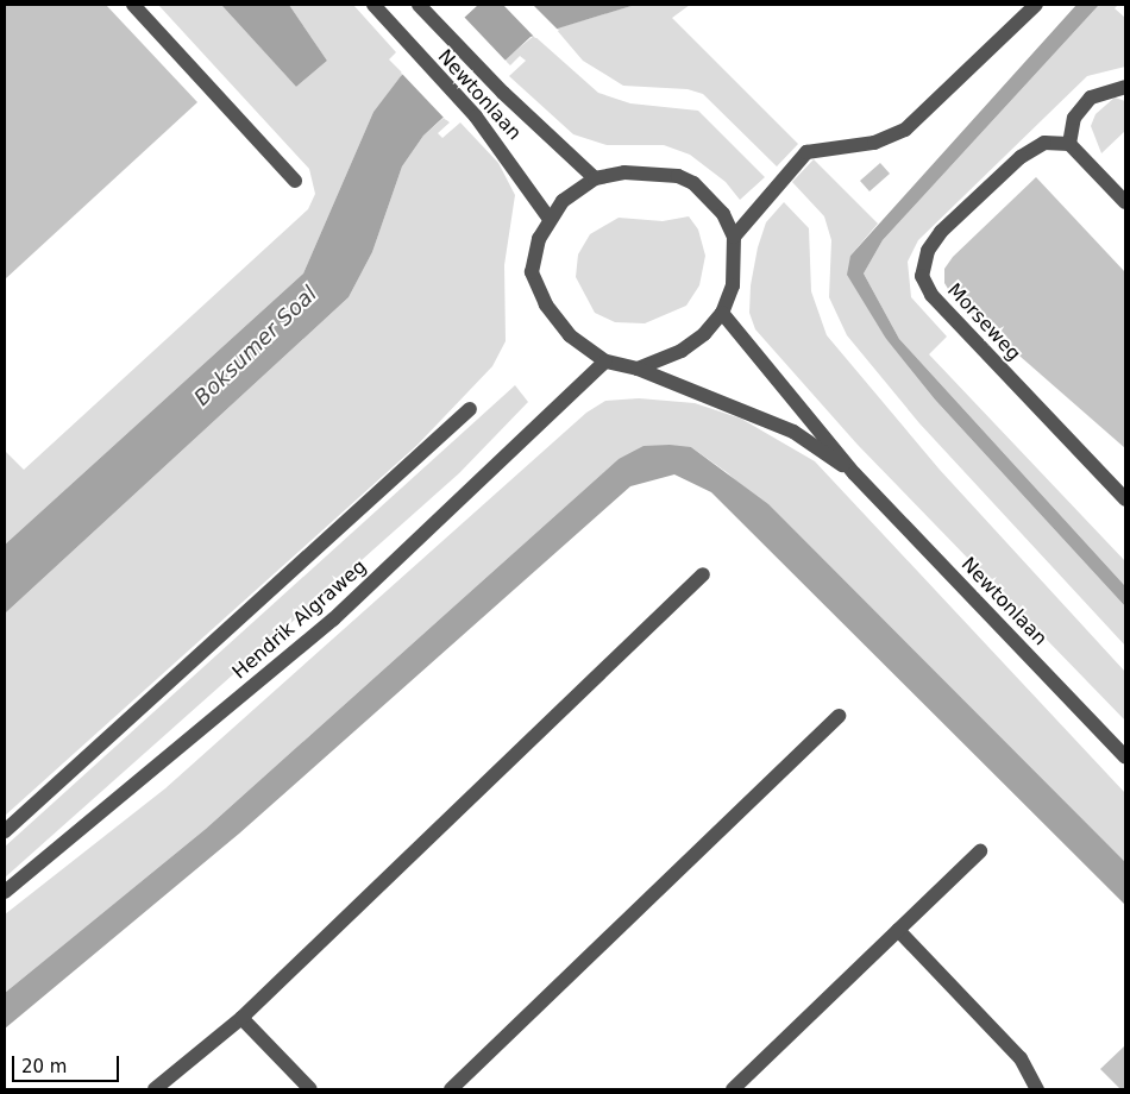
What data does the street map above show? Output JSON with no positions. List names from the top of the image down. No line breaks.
{"streets":{"street":["Newtonlaan","Morseweg","Hendrik Algraweg"]},"crossings":[["Newtonlaan","Hendrik Algraweg"]],"water":["Boksumer Soal"],"scale_bar":"20 m"}
